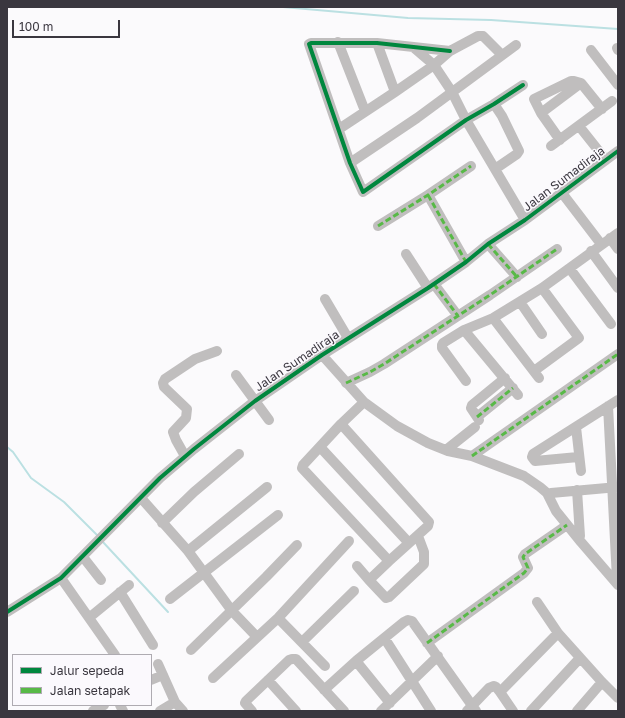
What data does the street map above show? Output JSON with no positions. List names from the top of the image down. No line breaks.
{"streets":{"street":["Jalan Sumadiraja"]},"legend":["Jalur sepeda","Jalan setapak"],"scale_bar":"100 m"}
